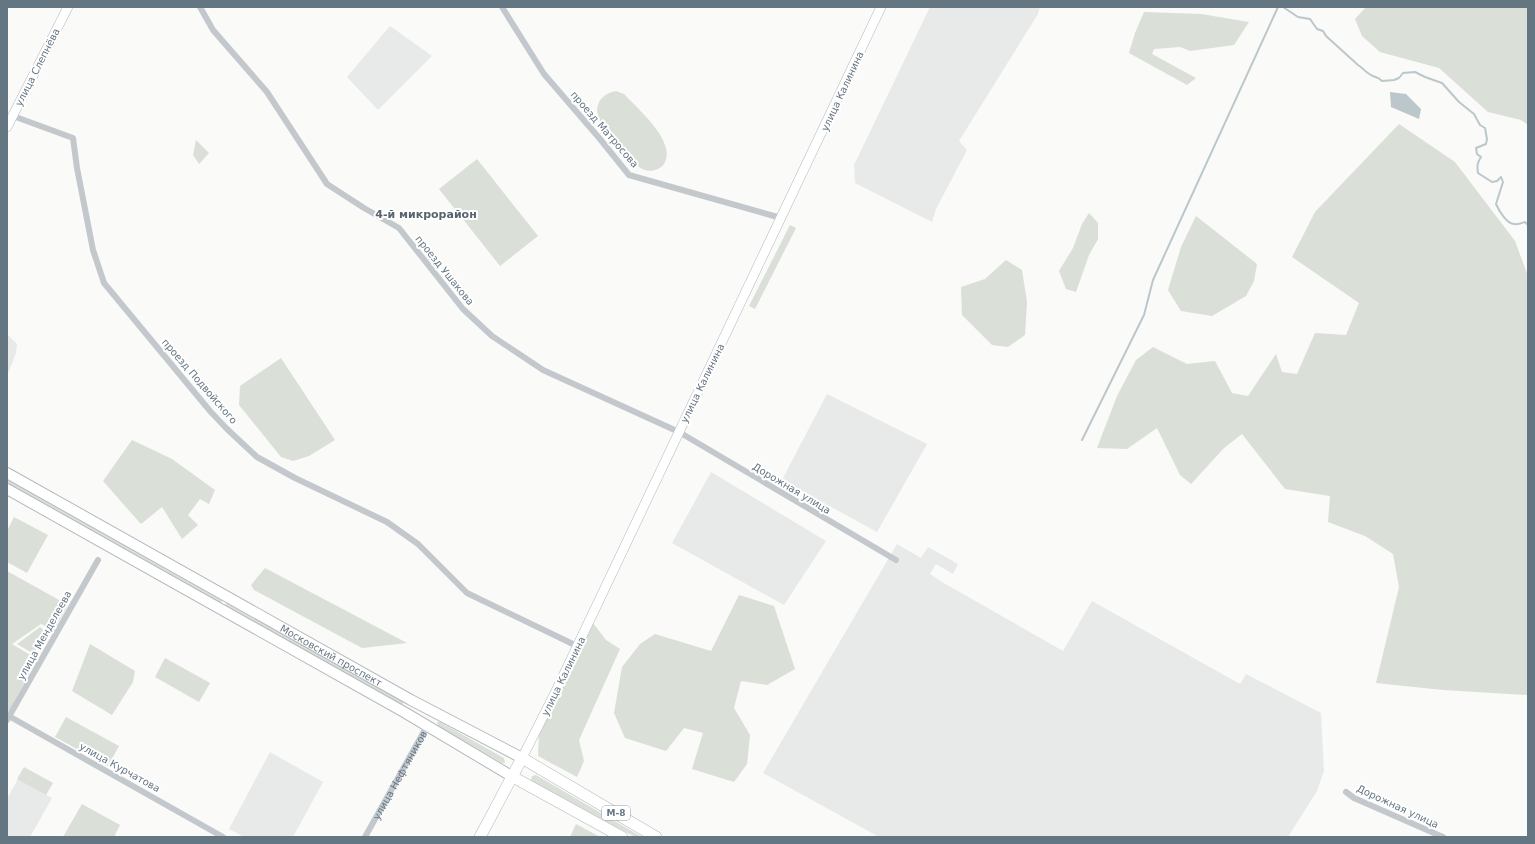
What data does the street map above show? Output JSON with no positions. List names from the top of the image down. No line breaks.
{"streets":{"highway":["Московский проспект","М-8"],"main road":["улица Слепнёва","улица Калинина","улица Нефтяников"],"street":["проезд Матросова","проезд Ушакова","проезд Подвойского","Дорожная улица","улица Менделеева","улица Курчатова"]},"crossings":[["улица Слепнёва","проезд Подвойского"],["улица Калинина","проезд Матросова"],["улица Калинина","проезд Ушакова"],["улица Калинина","проезд Подвойского"],["улица Калинина","Дорожная улица"],["улица Калинина","Московский проспект"],["проезд Ушакова","Дорожная улица"],["улица Менделеева","улица Курчатова"],["Московский проспект","улица Нефтяников"]],"districts":["4-й микрорайон"]}
